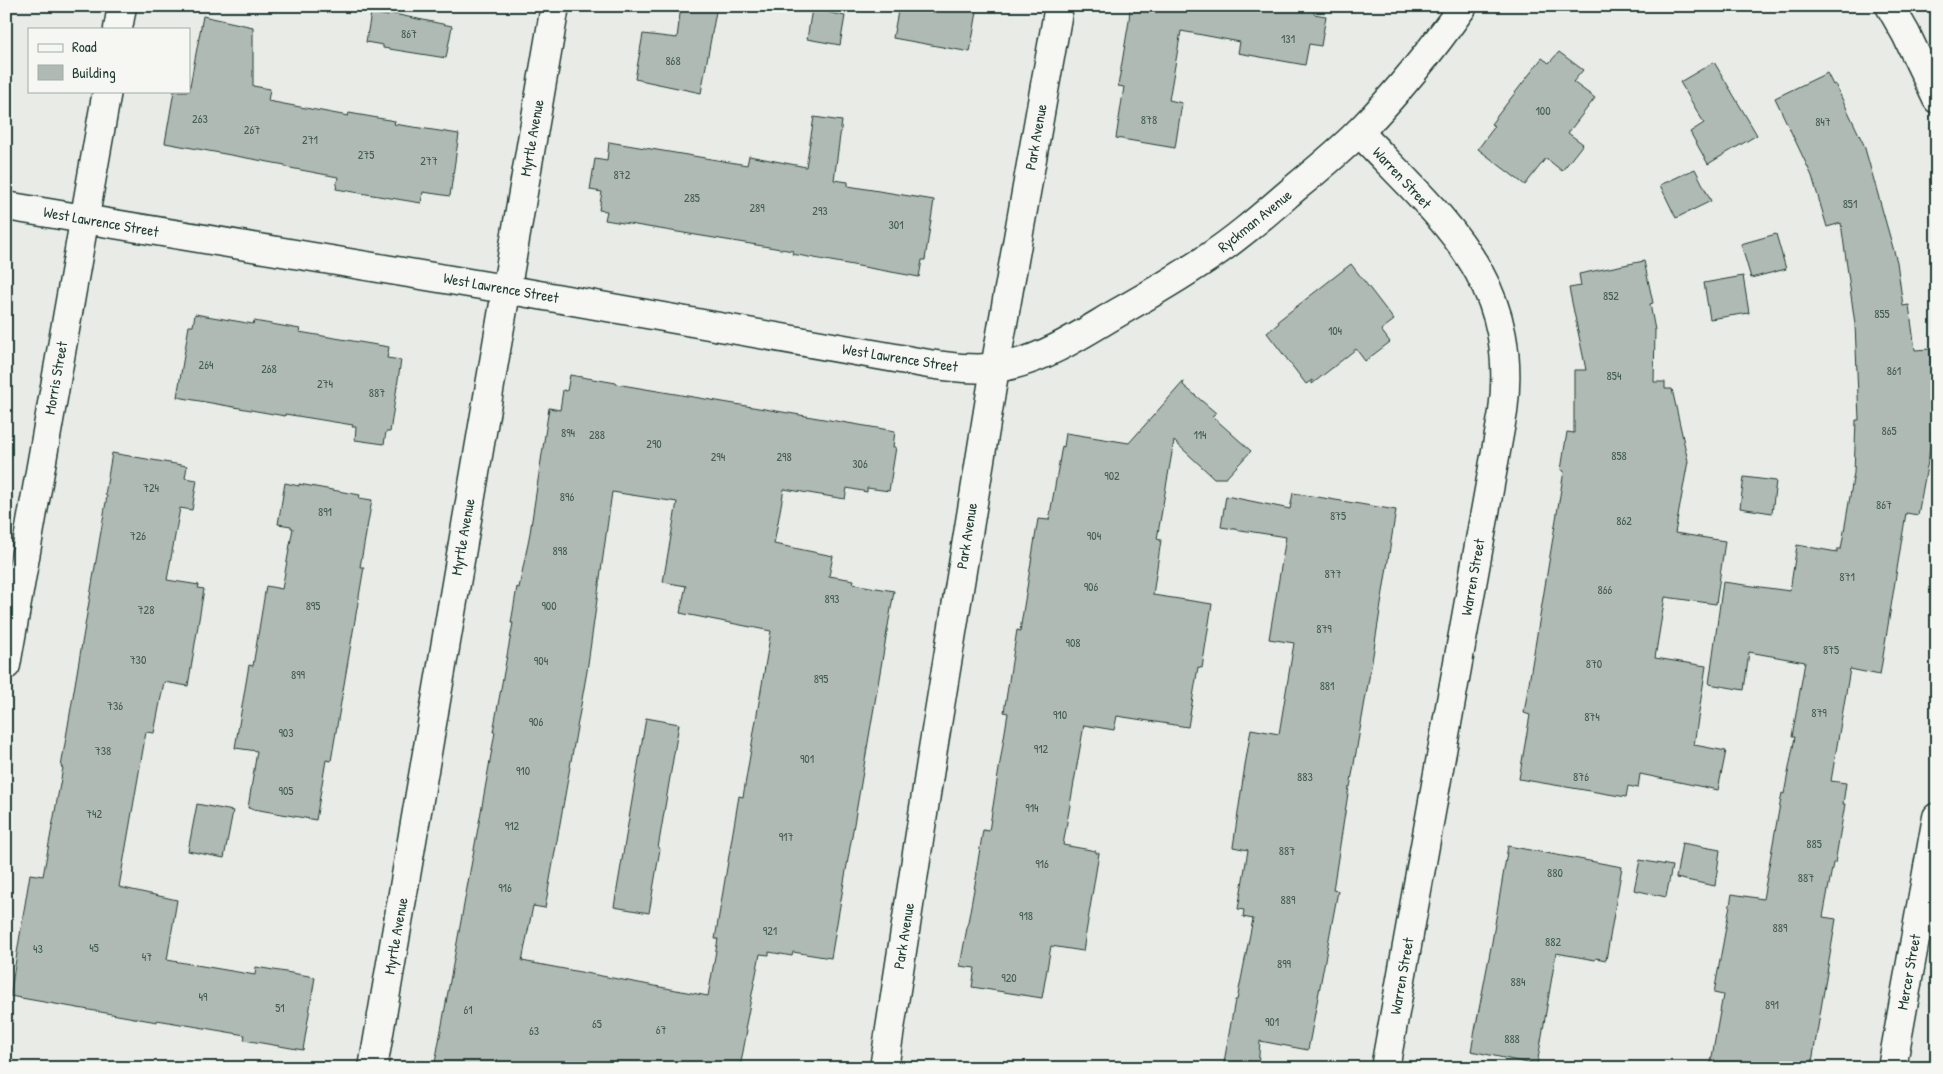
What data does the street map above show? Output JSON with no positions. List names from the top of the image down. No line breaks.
{"streets":{"street":["Park Avenue","Myrtle Avenue","Warren Street","Ryckman Avenue","West Lawrence Street","Morris Street","Mercer Street"]},"crossings":[["Park Avenue","Ryckman Avenue"],["Park Avenue","West Lawrence Street"],["Myrtle Avenue","West Lawrence Street"],["Warren Street","Ryckman Avenue"],["Ryckman Avenue","West Lawrence Street"],["West Lawrence Street","Morris Street"]],"house_numbers":["867","131","868","100","263","878","847","267","271","275","277","872","285","851","289","293","301","852","855","104","264","268","861","854","274","887","865","894","288","114","290","858","294","298","306","902","724","896","867","891","875","862","726","904","898","877","871","906","866","893","895","900","728","879","908","875","730","904","870","899","895","881","736","879","910","874","906","903","912","738","901","910","883","876","905","914","742","912","917","885","887","916","880","887","916","889","918","889","921","882","45","43","47","899","920","884","49","891","51","61","901","65","67","63","888"],"legend":["Road","Building"]}
